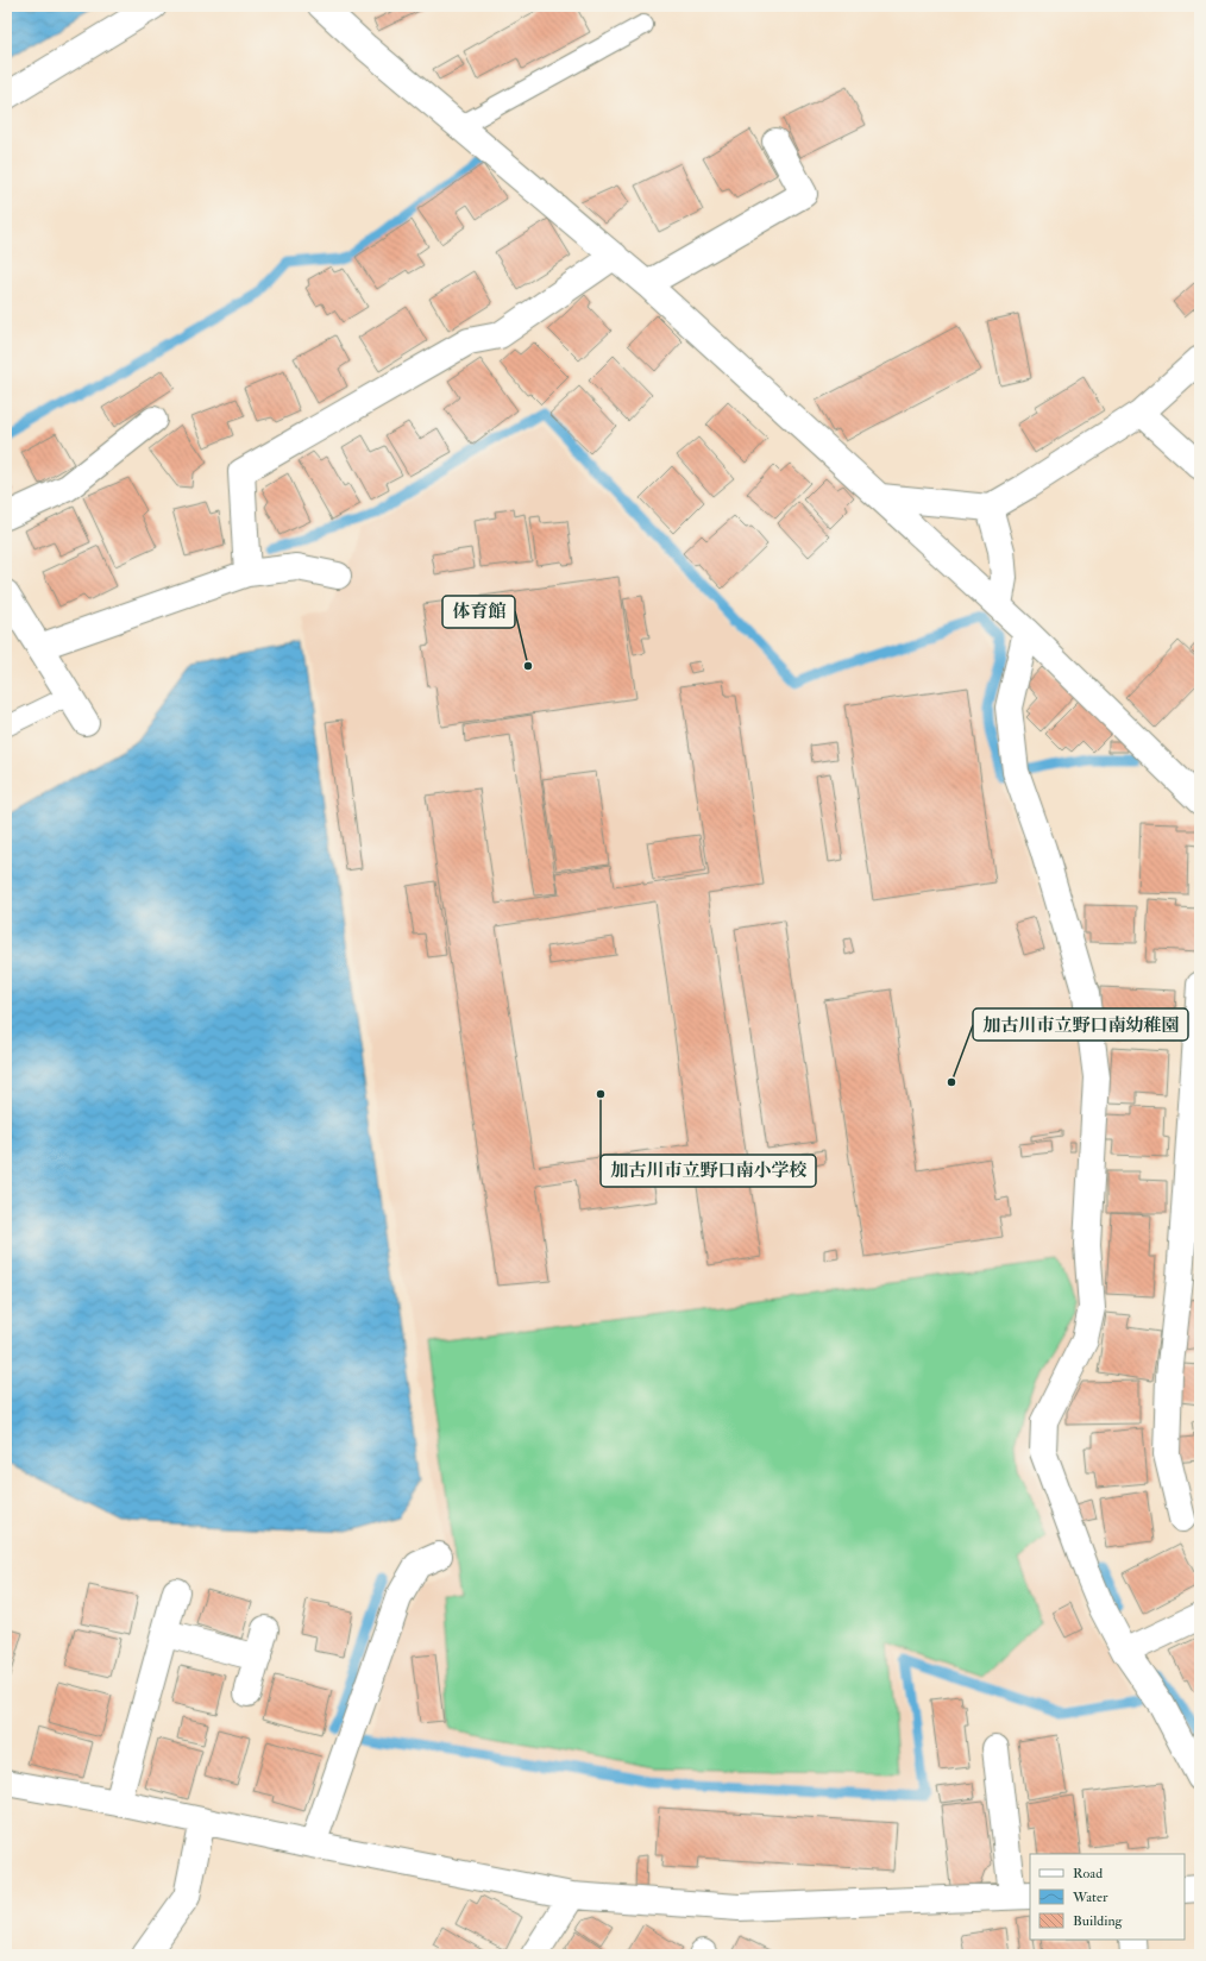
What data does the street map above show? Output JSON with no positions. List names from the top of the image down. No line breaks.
{"places":["体育館","加古川市立野口南幼稚園","加古川市立野口南小学校"],"legend":["Road","Water","Building"]}
